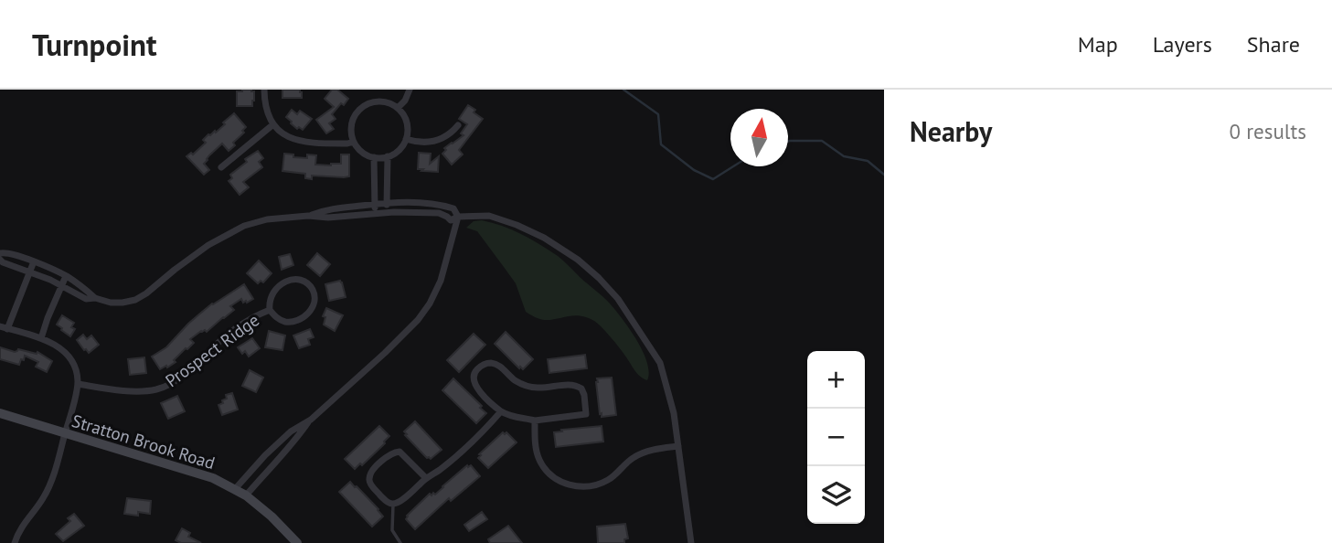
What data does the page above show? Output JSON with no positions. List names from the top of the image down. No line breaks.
{"streets":{"street":["Prospect Ridge","Stratton Brook Road"]},"north":"top","page":{"header":"Turnpoint","nav":["Map","Layers","Share"],"heading":["Nearby","0 results"],"map_buttons":["+","−"]}}
